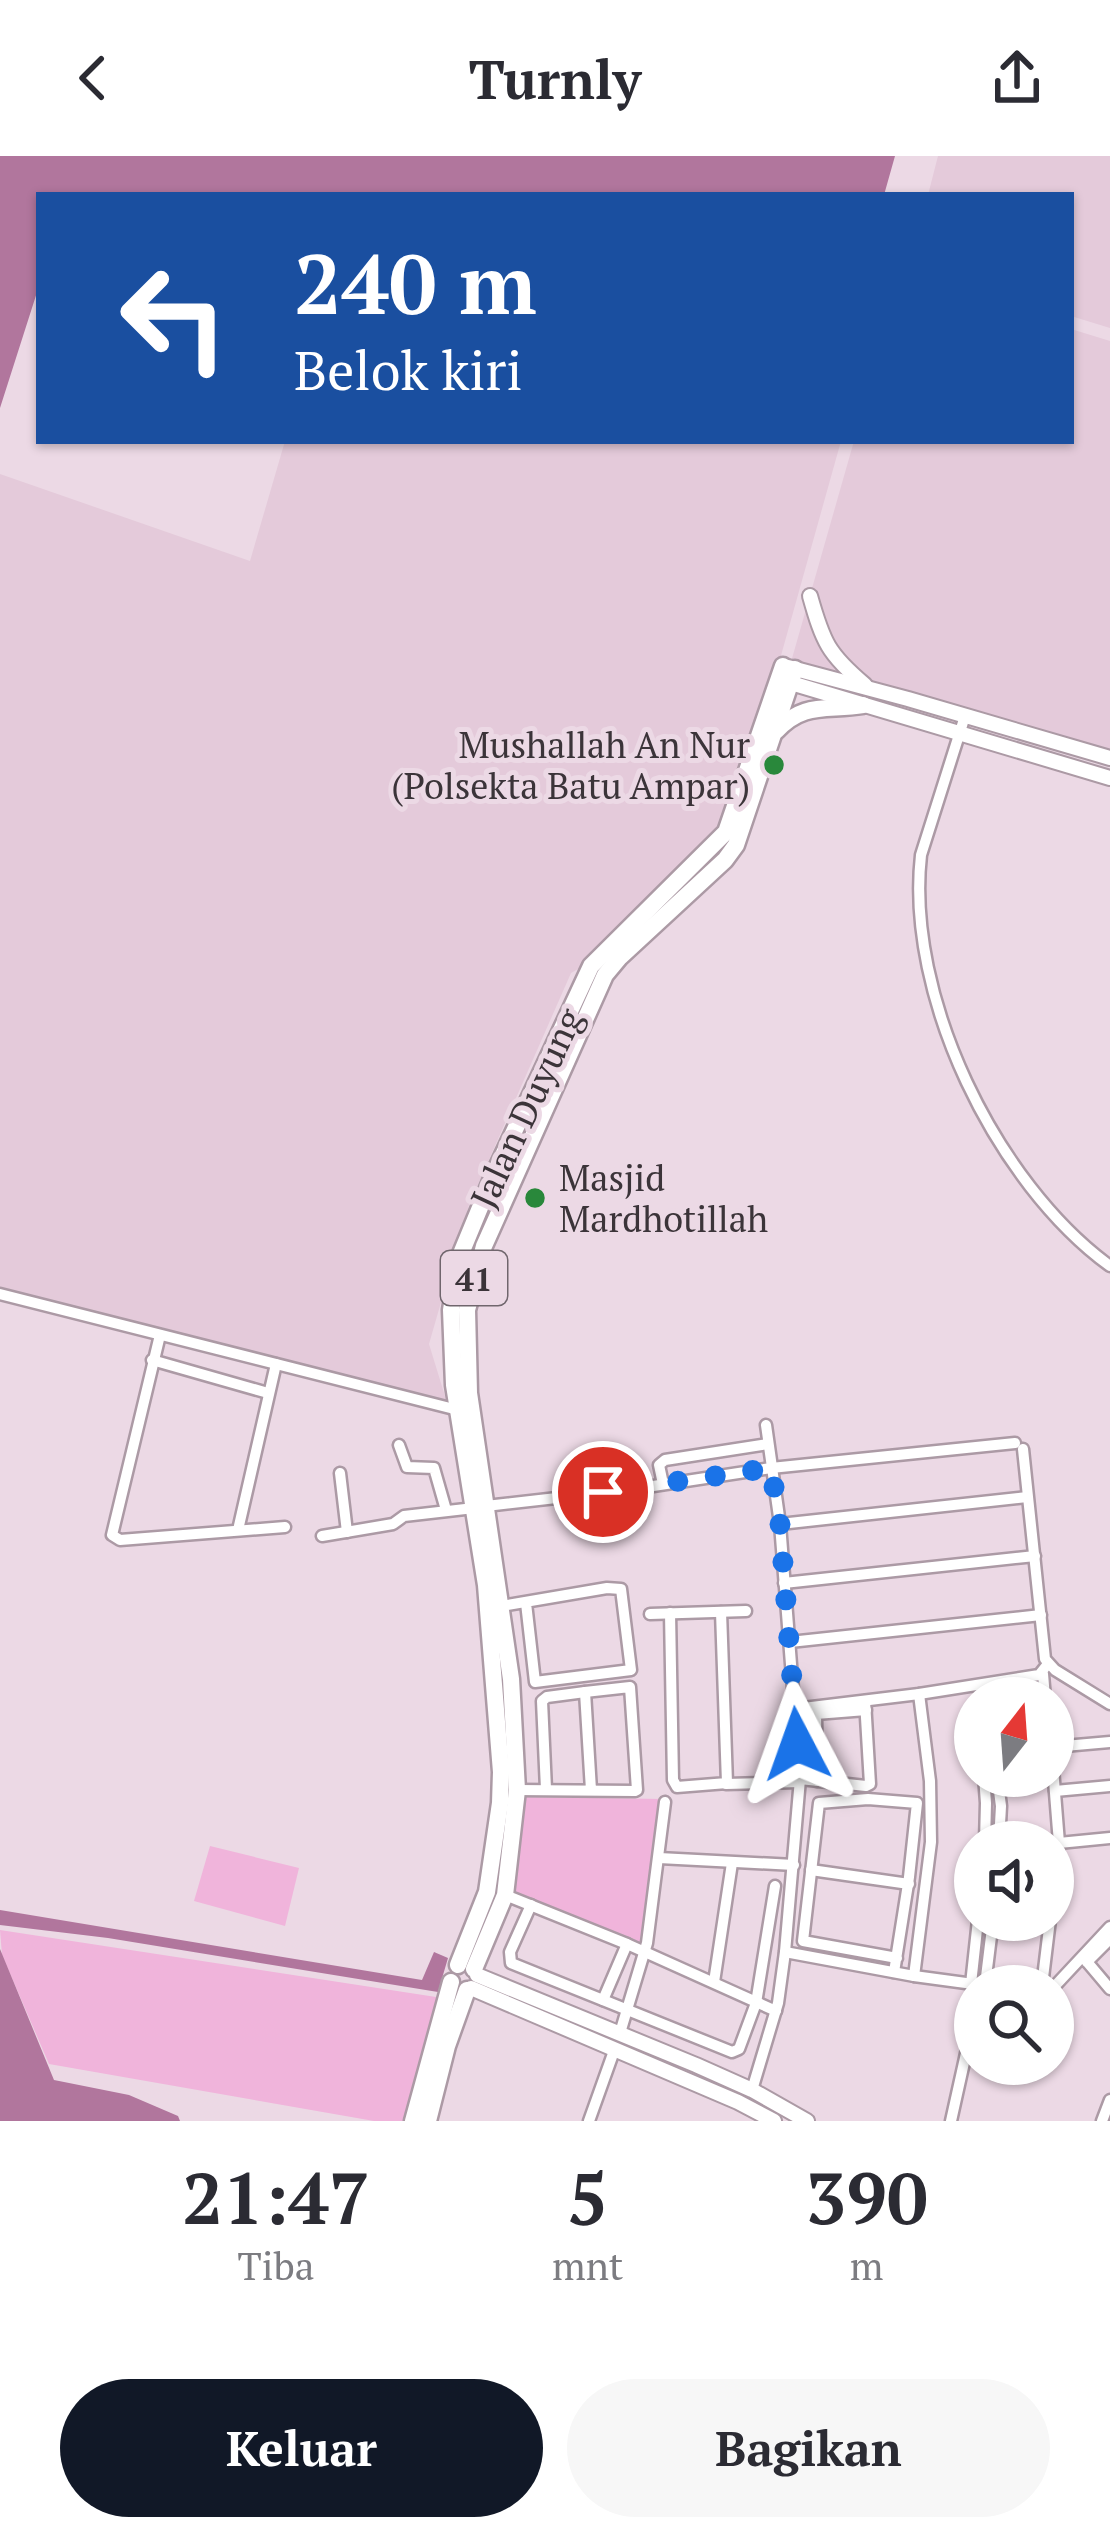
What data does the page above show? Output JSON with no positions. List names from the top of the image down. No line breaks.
{"streets":{"highway":["Jalan Duyung","41"]},"places":["Mushallah An Nur (Polsekta Batu Ampar)","Masjid Mardhotillah"],"north":"top","page":{"header":"Turnly","turn":["240 m","Belok kiri"],"eta":["21:47","Tiba","5","mnt","390","m"],"buttons":["Keluar","Bagikan"]}}
